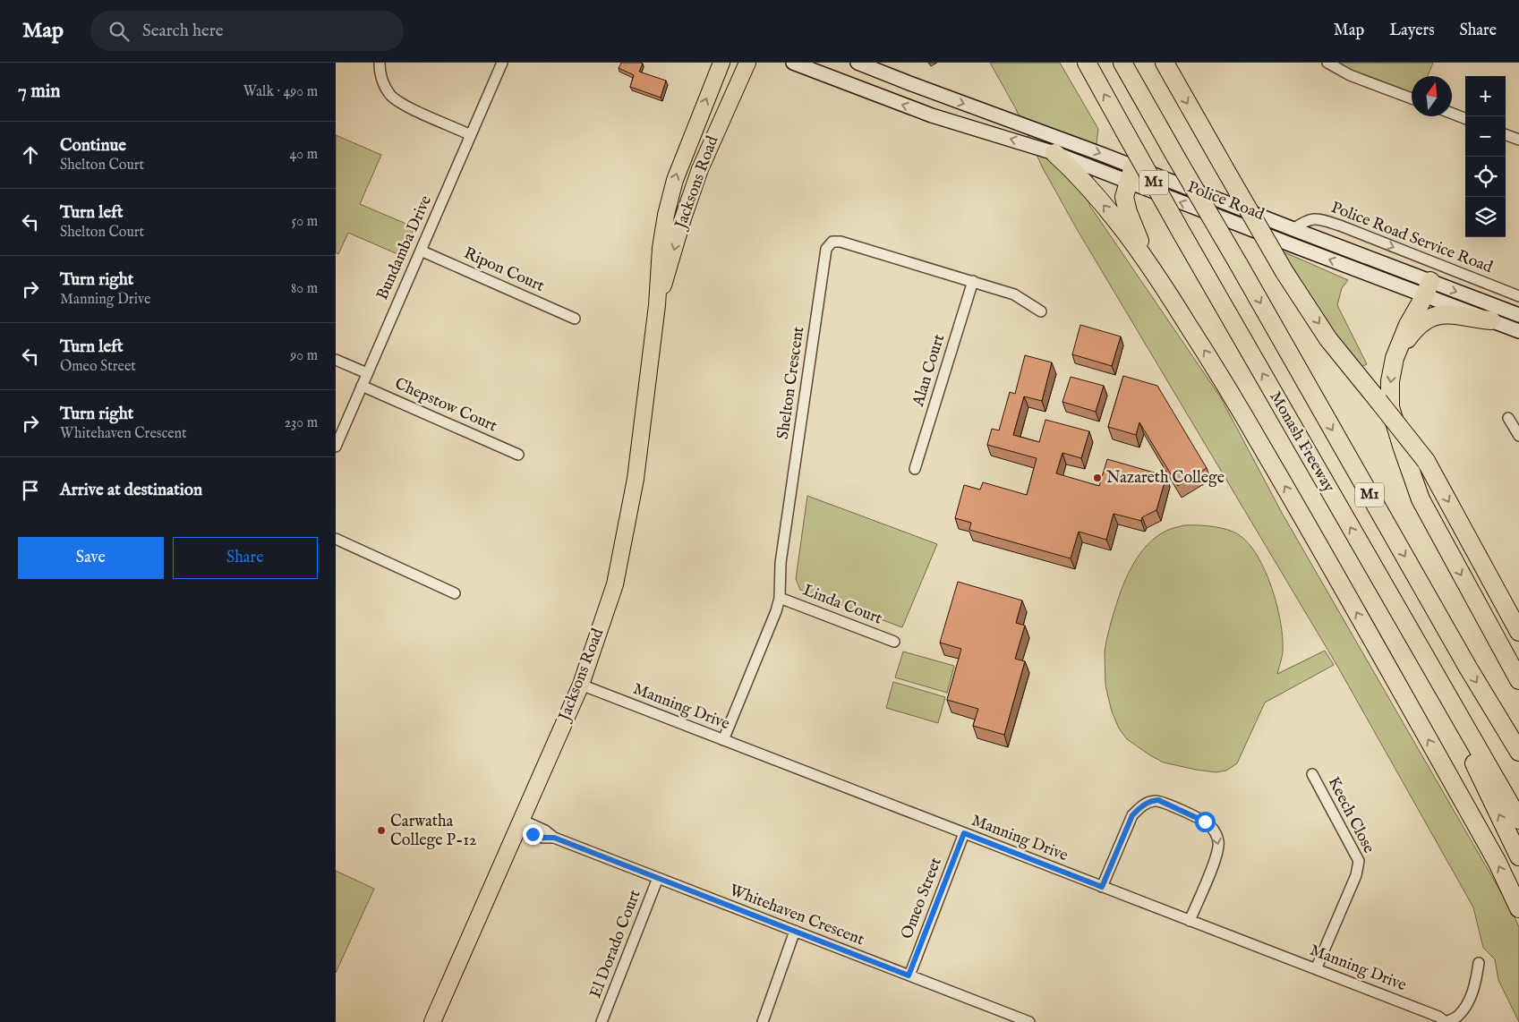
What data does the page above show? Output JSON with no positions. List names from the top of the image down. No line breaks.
{"streets":{"highway":["M1","Monash Freeway"],"main road":["Jacksons Road","Police Road"],"street":["Police Road Service Road","Bundamba Drive","Ripon Court","Alan Court","Shelton Crescent","Chepstow Court","Linda Court","Manning Drive","Keech Close","Omeo Street","Whitehaven Crescent","El Dorado Court"]},"crossings":[["Jacksons Road","Manning Drive"],["Jacksons Road","Whitehaven Crescent"],["Police Road","Police Road Service Road"],["Bundamba Drive","Ripon Court"],["Bundamba Drive","Chepstow Court"],["Alan Court","Shelton Crescent"],["Shelton Crescent","Linda Court"],["Shelton Crescent","Manning Drive"],["Manning Drive","Keech Close"],["Manning Drive","Omeo Street"],["Omeo Street","Whitehaven Crescent"],["Whitehaven Crescent","El Dorado Court"]],"one_way":["Police Road Service Road"],"places":["Nazareth College","Carwatha College P-12"],"north":"top","page":{"header":"Map","search":"Search here","nav":["Map","Layers","Share"],"heading":["7 min","Walk · 490 m"],"map_buttons":["+","−"],"list":[["Continue","Shelton Court","40 m"],["Turn left","Shelton Court","50 m"],["Turn right","Manning Drive","80 m"],["Turn left","Omeo Street","90 m"],["Turn right","Whitehaven Crescent","230 m"],"Arrive at destination"],"buttons":["Save","Share"]}}
